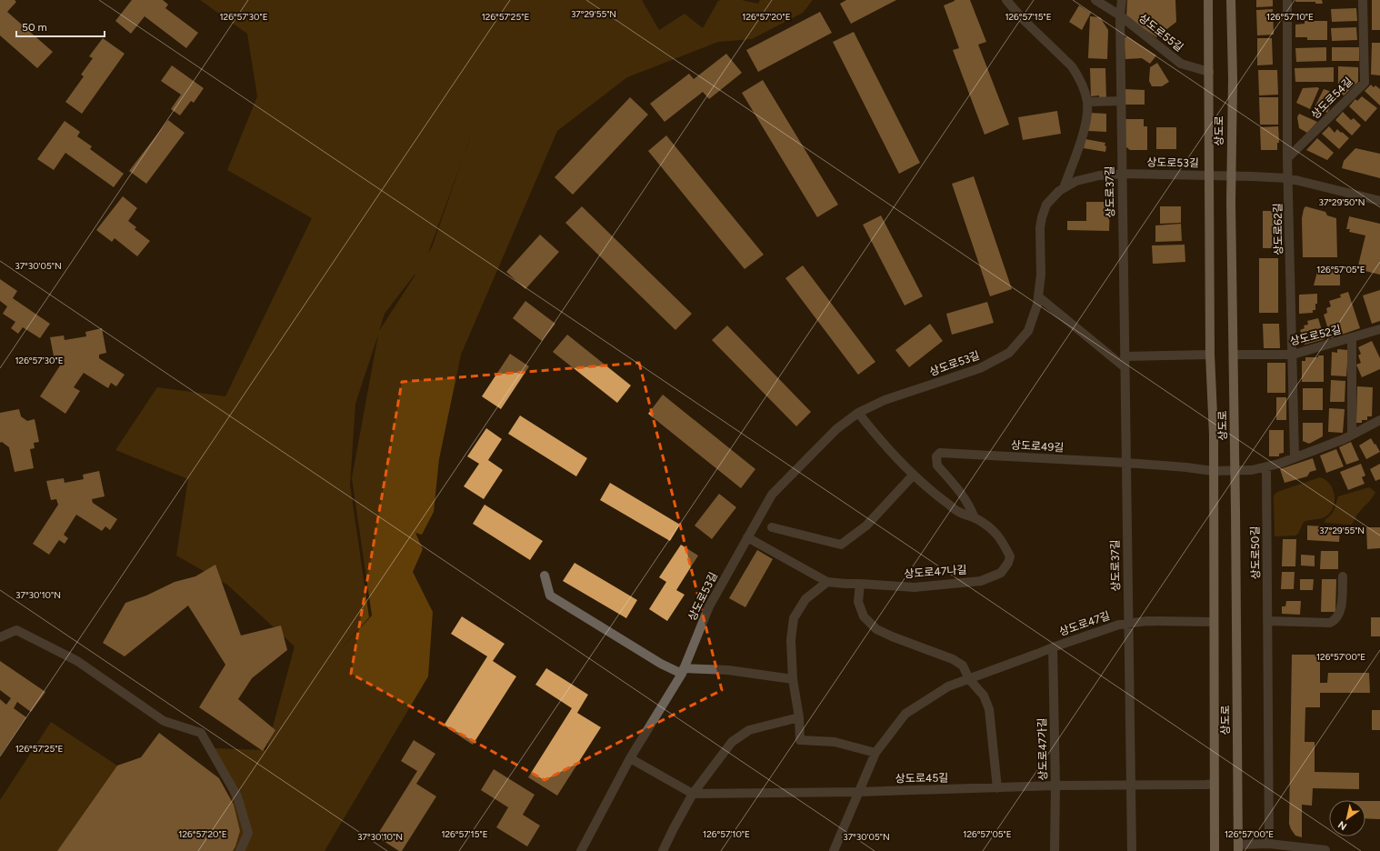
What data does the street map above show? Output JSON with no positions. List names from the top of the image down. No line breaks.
{"streets":{"main road":["상도로"],"street":["상도로55길","상도로54길","상도로53길","상도로37길","상도로62길","상도로52길","상도로49길","상도로50길","상도로47나길","상도로47길","상도로47가길","상도로45길"]},"crossings":[["상도로55길","상도로"],["상도로55길","상도로37길"],["상도로54길","상도로62길"],["상도로","상도로53길"],["상도로","상도로52길"],["상도로","상도로49길"],["상도로","상도로47길"],["상도로","상도로45길"],["상도로53길","상도로37길"],["상도로53길","상도로47나길"],["상도로37길","상도로49길"],["상도로37길","상도로47길"],["상도로37길","상도로45길"],["상도로62길","상도로52길"],["상도로49길","상도로47나길"],["상도로47길","상도로47가길"],["상도로47길","상도로45길"],["상도로47가길","상도로45길"]],"scale_bar":"50 m","north":"bottom left","coordinates":["37°29'55\"N","126°57'30\"E","126°57'25\"E","126°57'20\"E","126°57'15\"E","126°57'10\"E","37°29'50\"N","37°30'05\"N","126°57'05\"E","37°30'10\"N","126°57'00\"E"]}
